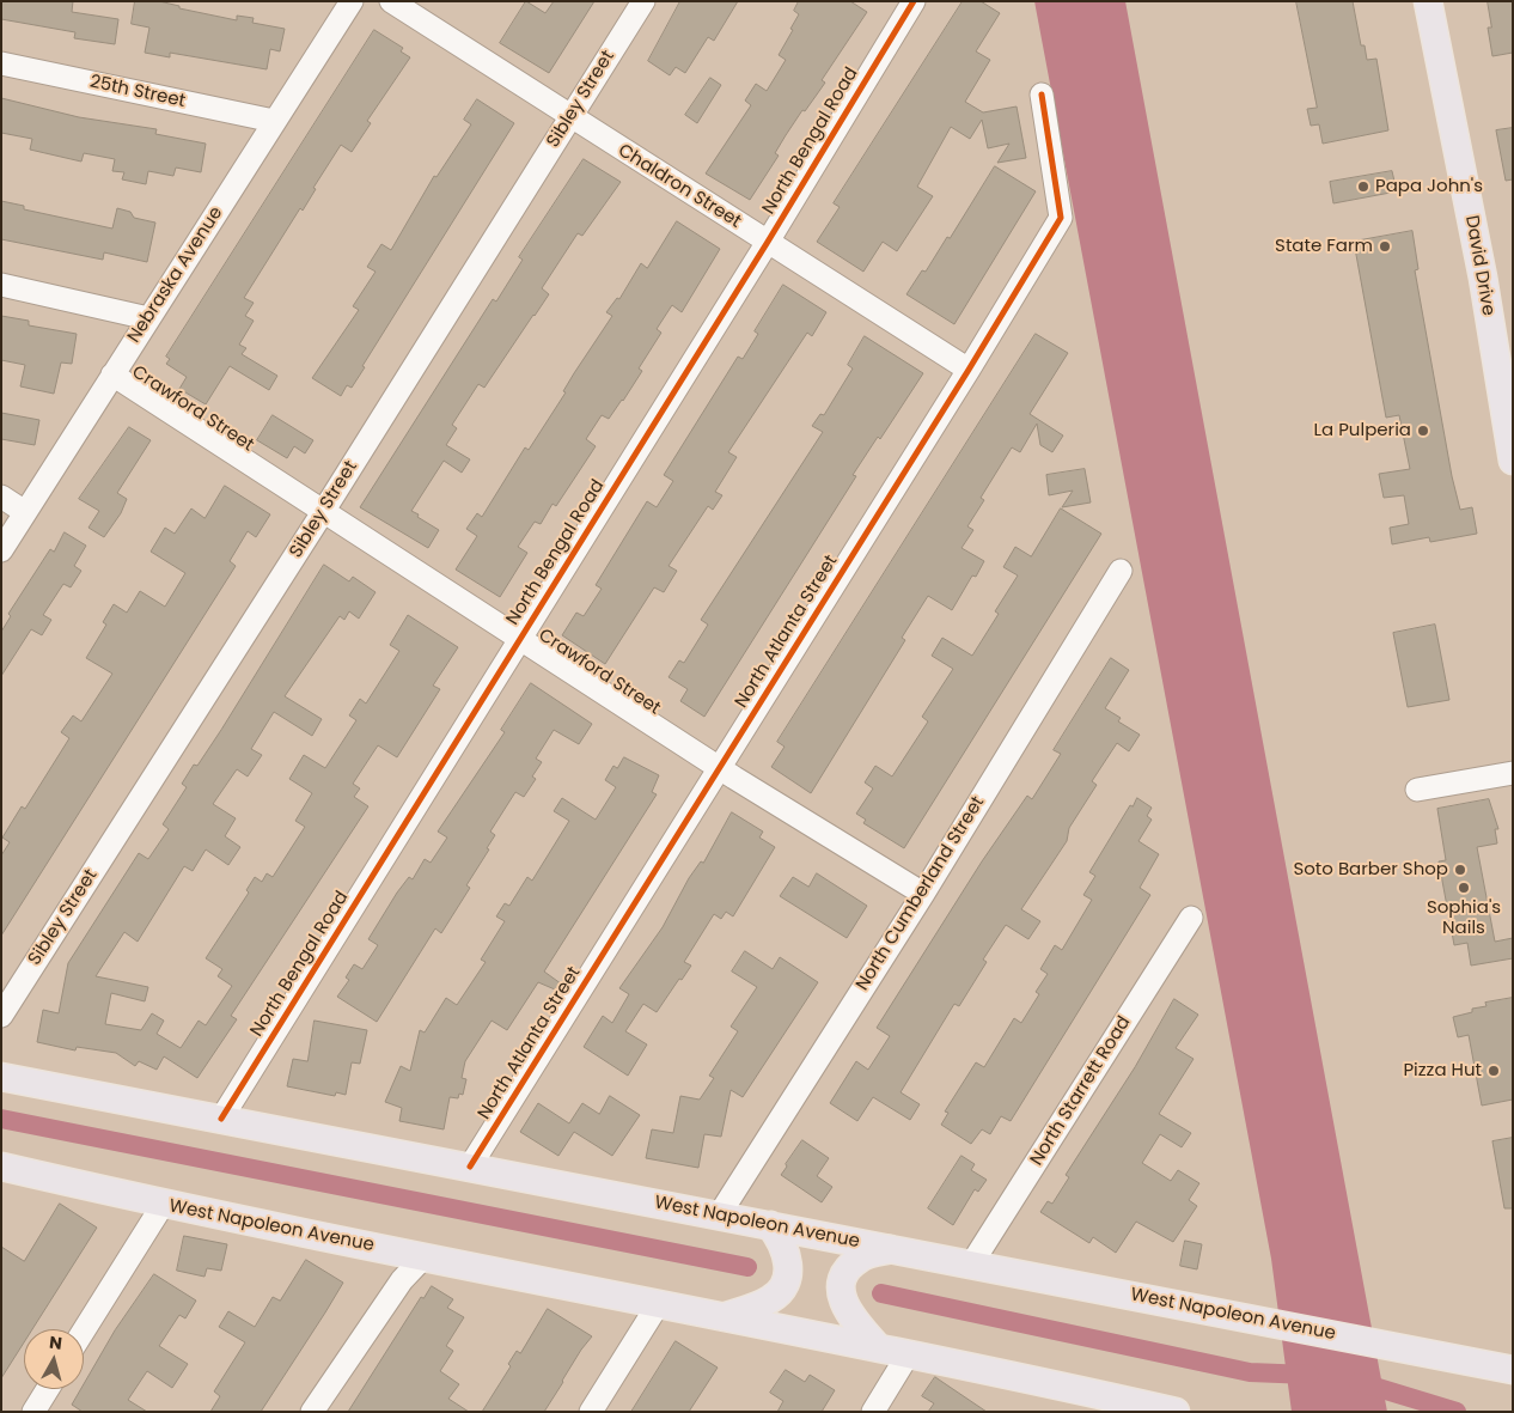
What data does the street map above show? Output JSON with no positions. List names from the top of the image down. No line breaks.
{"streets":{"main road":["David Drive","West Napoleon Avenue"],"street":["25th Street","Sibley Street","North Bengal Road","Chaldron Street","Nebraska Avenue","Crawford Street","North Atlanta Street","North Cumberland Street","North Starrett Road"]},"crossings":[["25th Street","Nebraska Avenue"],["Sibley Street","Chaldron Street"],["Sibley Street","Crawford Street"],["North Bengal Road","Chaldron Street"],["North Bengal Road","Crawford Street"],["North Bengal Road","West Napoleon Avenue"],["Chaldron Street","North Atlanta Street"],["Nebraska Avenue","Crawford Street"],["Crawford Street","North Atlanta Street"],["Crawford Street","North Cumberland Street"],["North Atlanta Street","West Napoleon Avenue"],["North Cumberland Street","West Napoleon Avenue"],["North Starrett Road","West Napoleon Avenue"]],"places":["Papa John's","State Farm","La Pulperia","Soto Barber Shop","Sophia's Nails","Pizza Hut"],"north":"top"}
